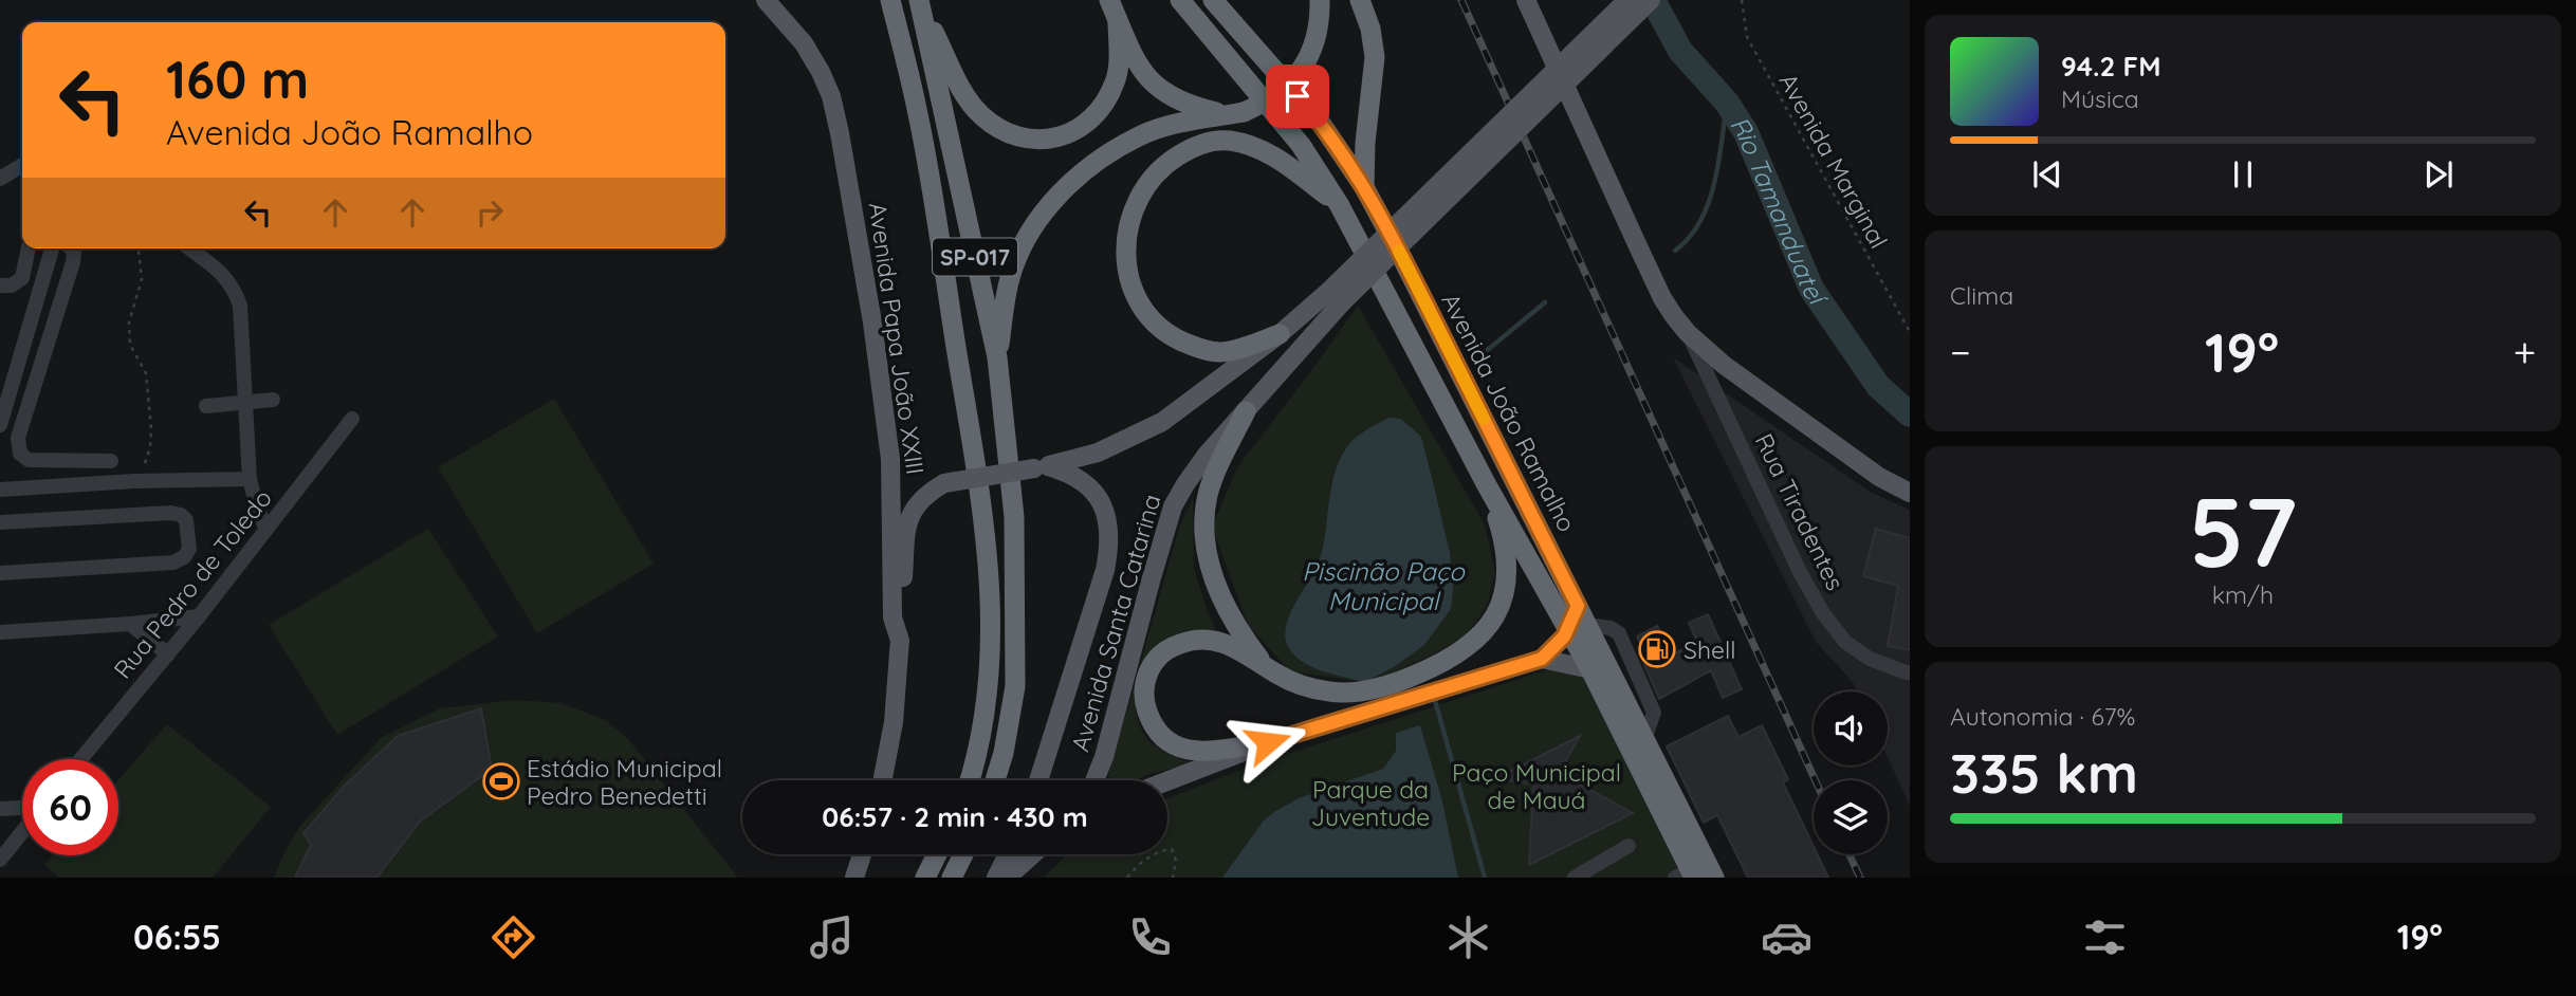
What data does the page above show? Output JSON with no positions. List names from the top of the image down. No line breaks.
{"streets":{"highway":["SP-017","Avenida João Ramalho"],"main road":["Avenida Papa João XXIII","Avenida Santa Catarina"],"street":["Rua Tiradentes","Rua Pedro de Toledo"],"path":["Avenida Marginal"]},"water":["Rio Tamanduateí","Piscinão Paço Municipal"],"parks":["Paço Municipal de Mauá","Parque da Juventude"],"places":{"fuel station":["Shell"],"sports":["Estádio Municipal Pedro Benedetti"]},"page":{"turn":["160 m","Avenida João Ramalho"],"song":["94.2 FM","Música"],"tile":["Clima",["57","km/h"],["Autonomia · 67%","335 km"]],"heat":["−","19°","+"],"limit":"60","trip":"06:57 · 2 min · 430 m","tabs":["06:55","19°"]}}
